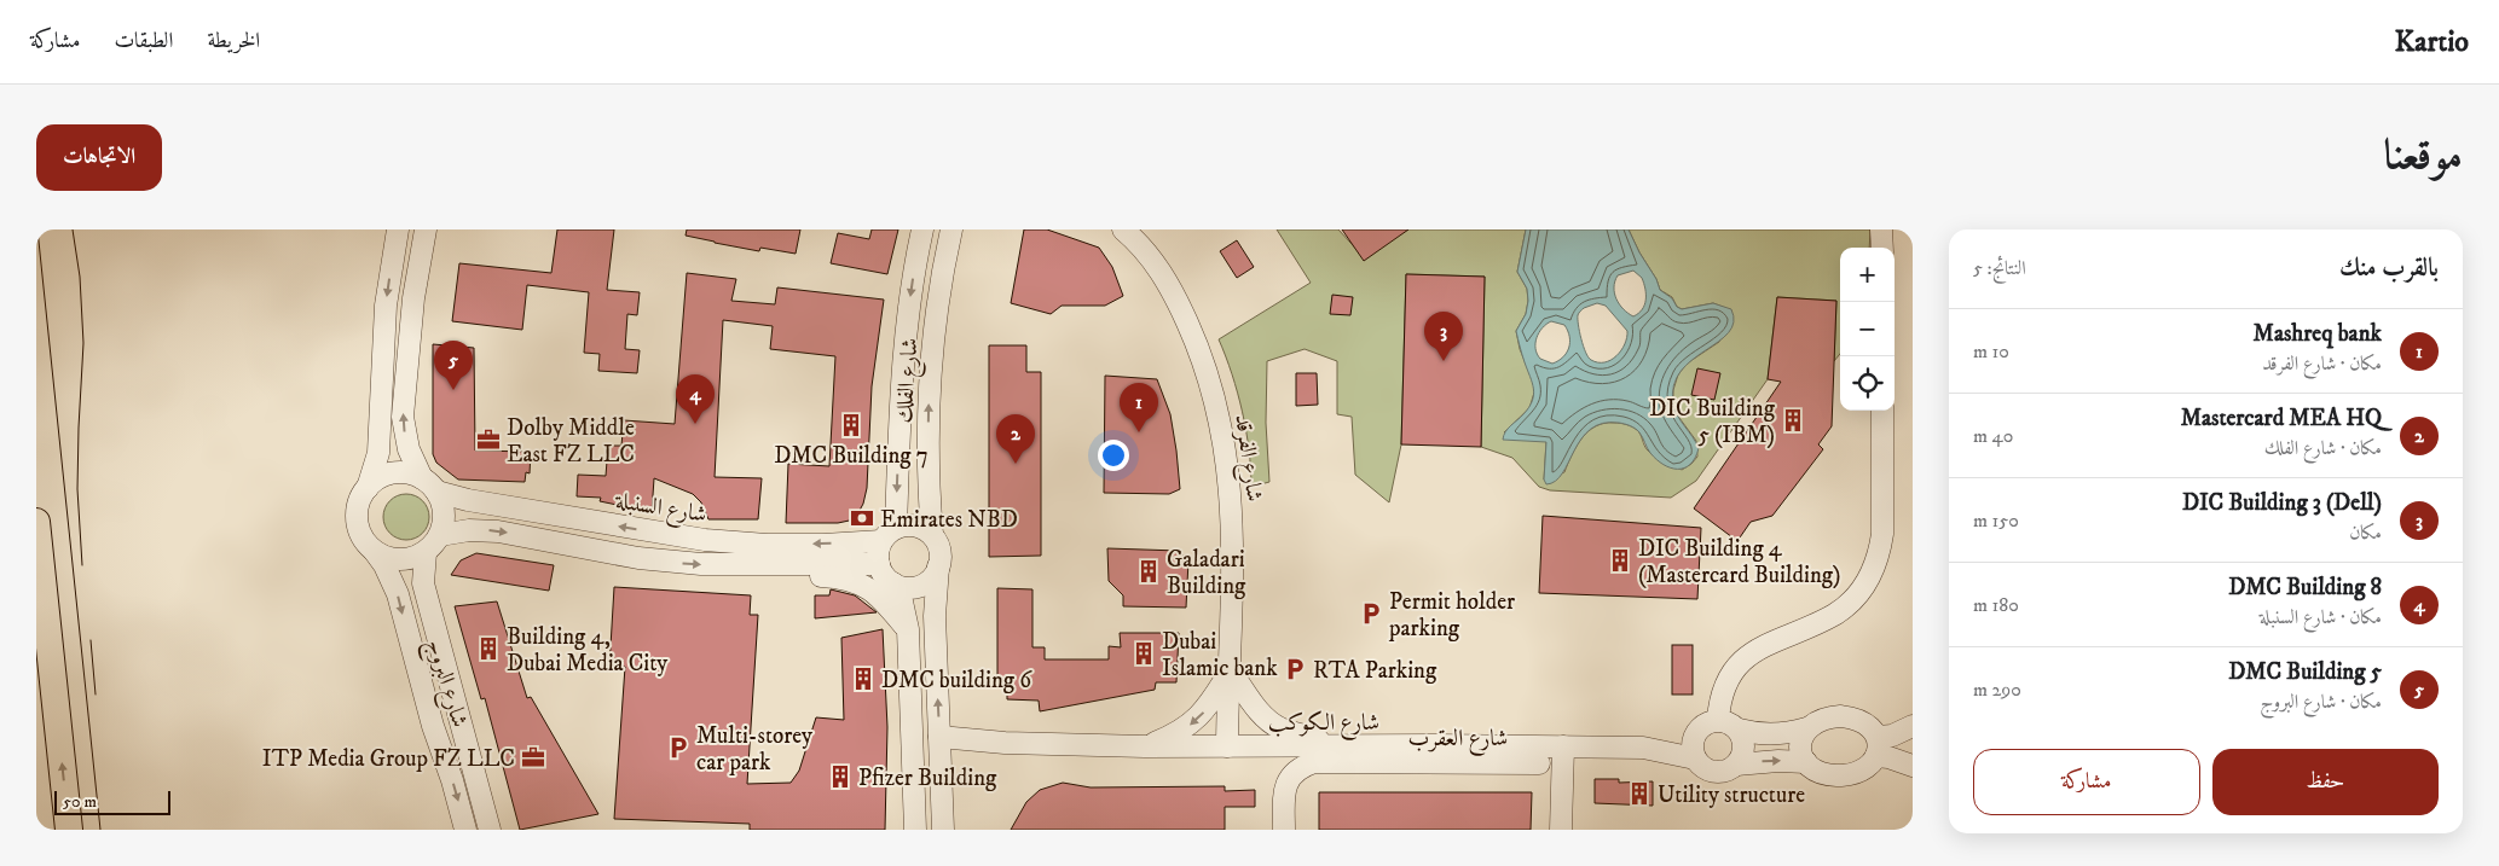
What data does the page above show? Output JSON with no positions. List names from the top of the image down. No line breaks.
{"streets":{"street":["شارع الفلك","شارع الفرقد","شارع السنبلة","شارع البروج","شارع الكوكب","شارع العقرب"]},"crossings":[["شارع الفلك","شارع السنبلة"],["شارع الفرقد","شارع الكوكب"],["شارع السنبلة","شارع البروج"]],"places":{"building":["DIC Building 5 (IBM)","DMC Building 7","DIC Building 4 (Mastercard Building)","Galadari Building","Building 4, Dubai Media City","Dubai Islamic bank","DMC building 6","Pfizer Building","Utility structure"],"office":["Dolby Middle East FZ LLC","ITP Media Group FZ LLC"],"bank":["Emirates NBD"],"parking":["Permit holder parking","RTA Parking","Multi-storey car park"]},"scale_bar":"50 m","page":{"header":"Kartio","nav":["الخريطة","الطبقات","مشاركة"],"title":"موقعنا","buttons":["الاتجاهات",["حفظ","مشاركة"]],"heading":["بالقرب منك","النتائج: 5"],"map_buttons":["+","−"],"list":[{"mark":"1","name":"Mashreq bank","note":"مكان · شارع الفرقد","value":"10 m"},{"mark":"2","name":"Mastercard MEA HQ","note":"مكان · شارع الفلك","value":"40 m"},{"mark":"3","name":"DIC Building 3 (Dell)","note":"مكان","value":"150 m"},{"mark":"4","name":"DMC Building 8","note":"مكان · شارع السنبلة","value":"180 m"},{"mark":"5","name":"DMC Building 5","note":"مكان · شارع البروج","value":"290 m"}],"pins":["3","5","4","1","2"],"scale":"50 m"}}
